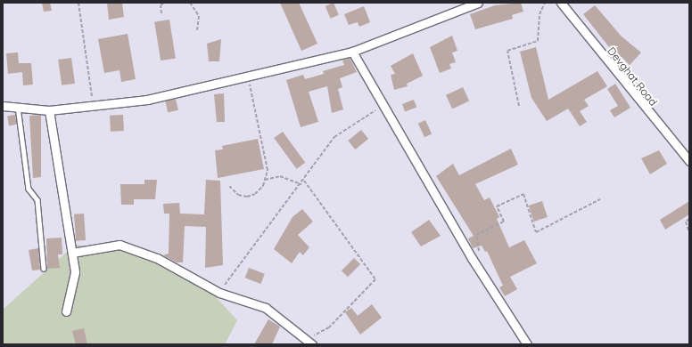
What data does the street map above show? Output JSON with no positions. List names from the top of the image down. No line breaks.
{"streets":{"street":["Devghat Road"]}}
